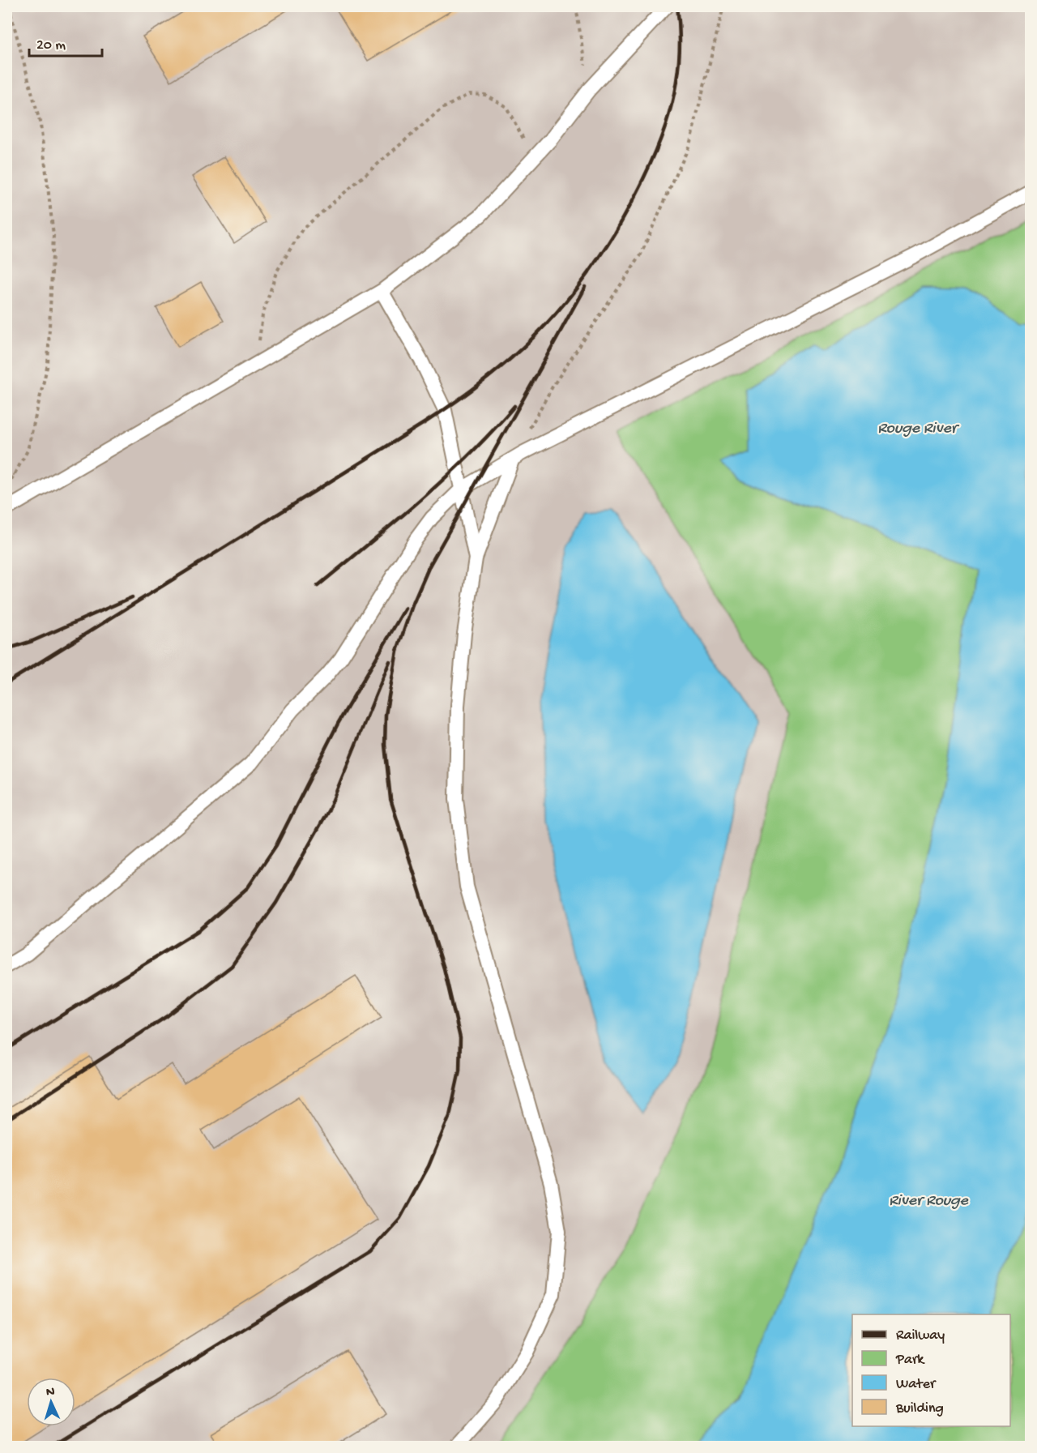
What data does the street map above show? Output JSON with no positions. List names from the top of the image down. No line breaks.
{"water":["Rouge River","River Rouge"],"legend":["Railway","Park","Water","Building"],"scale_bar":"20 m","north":"top"}
